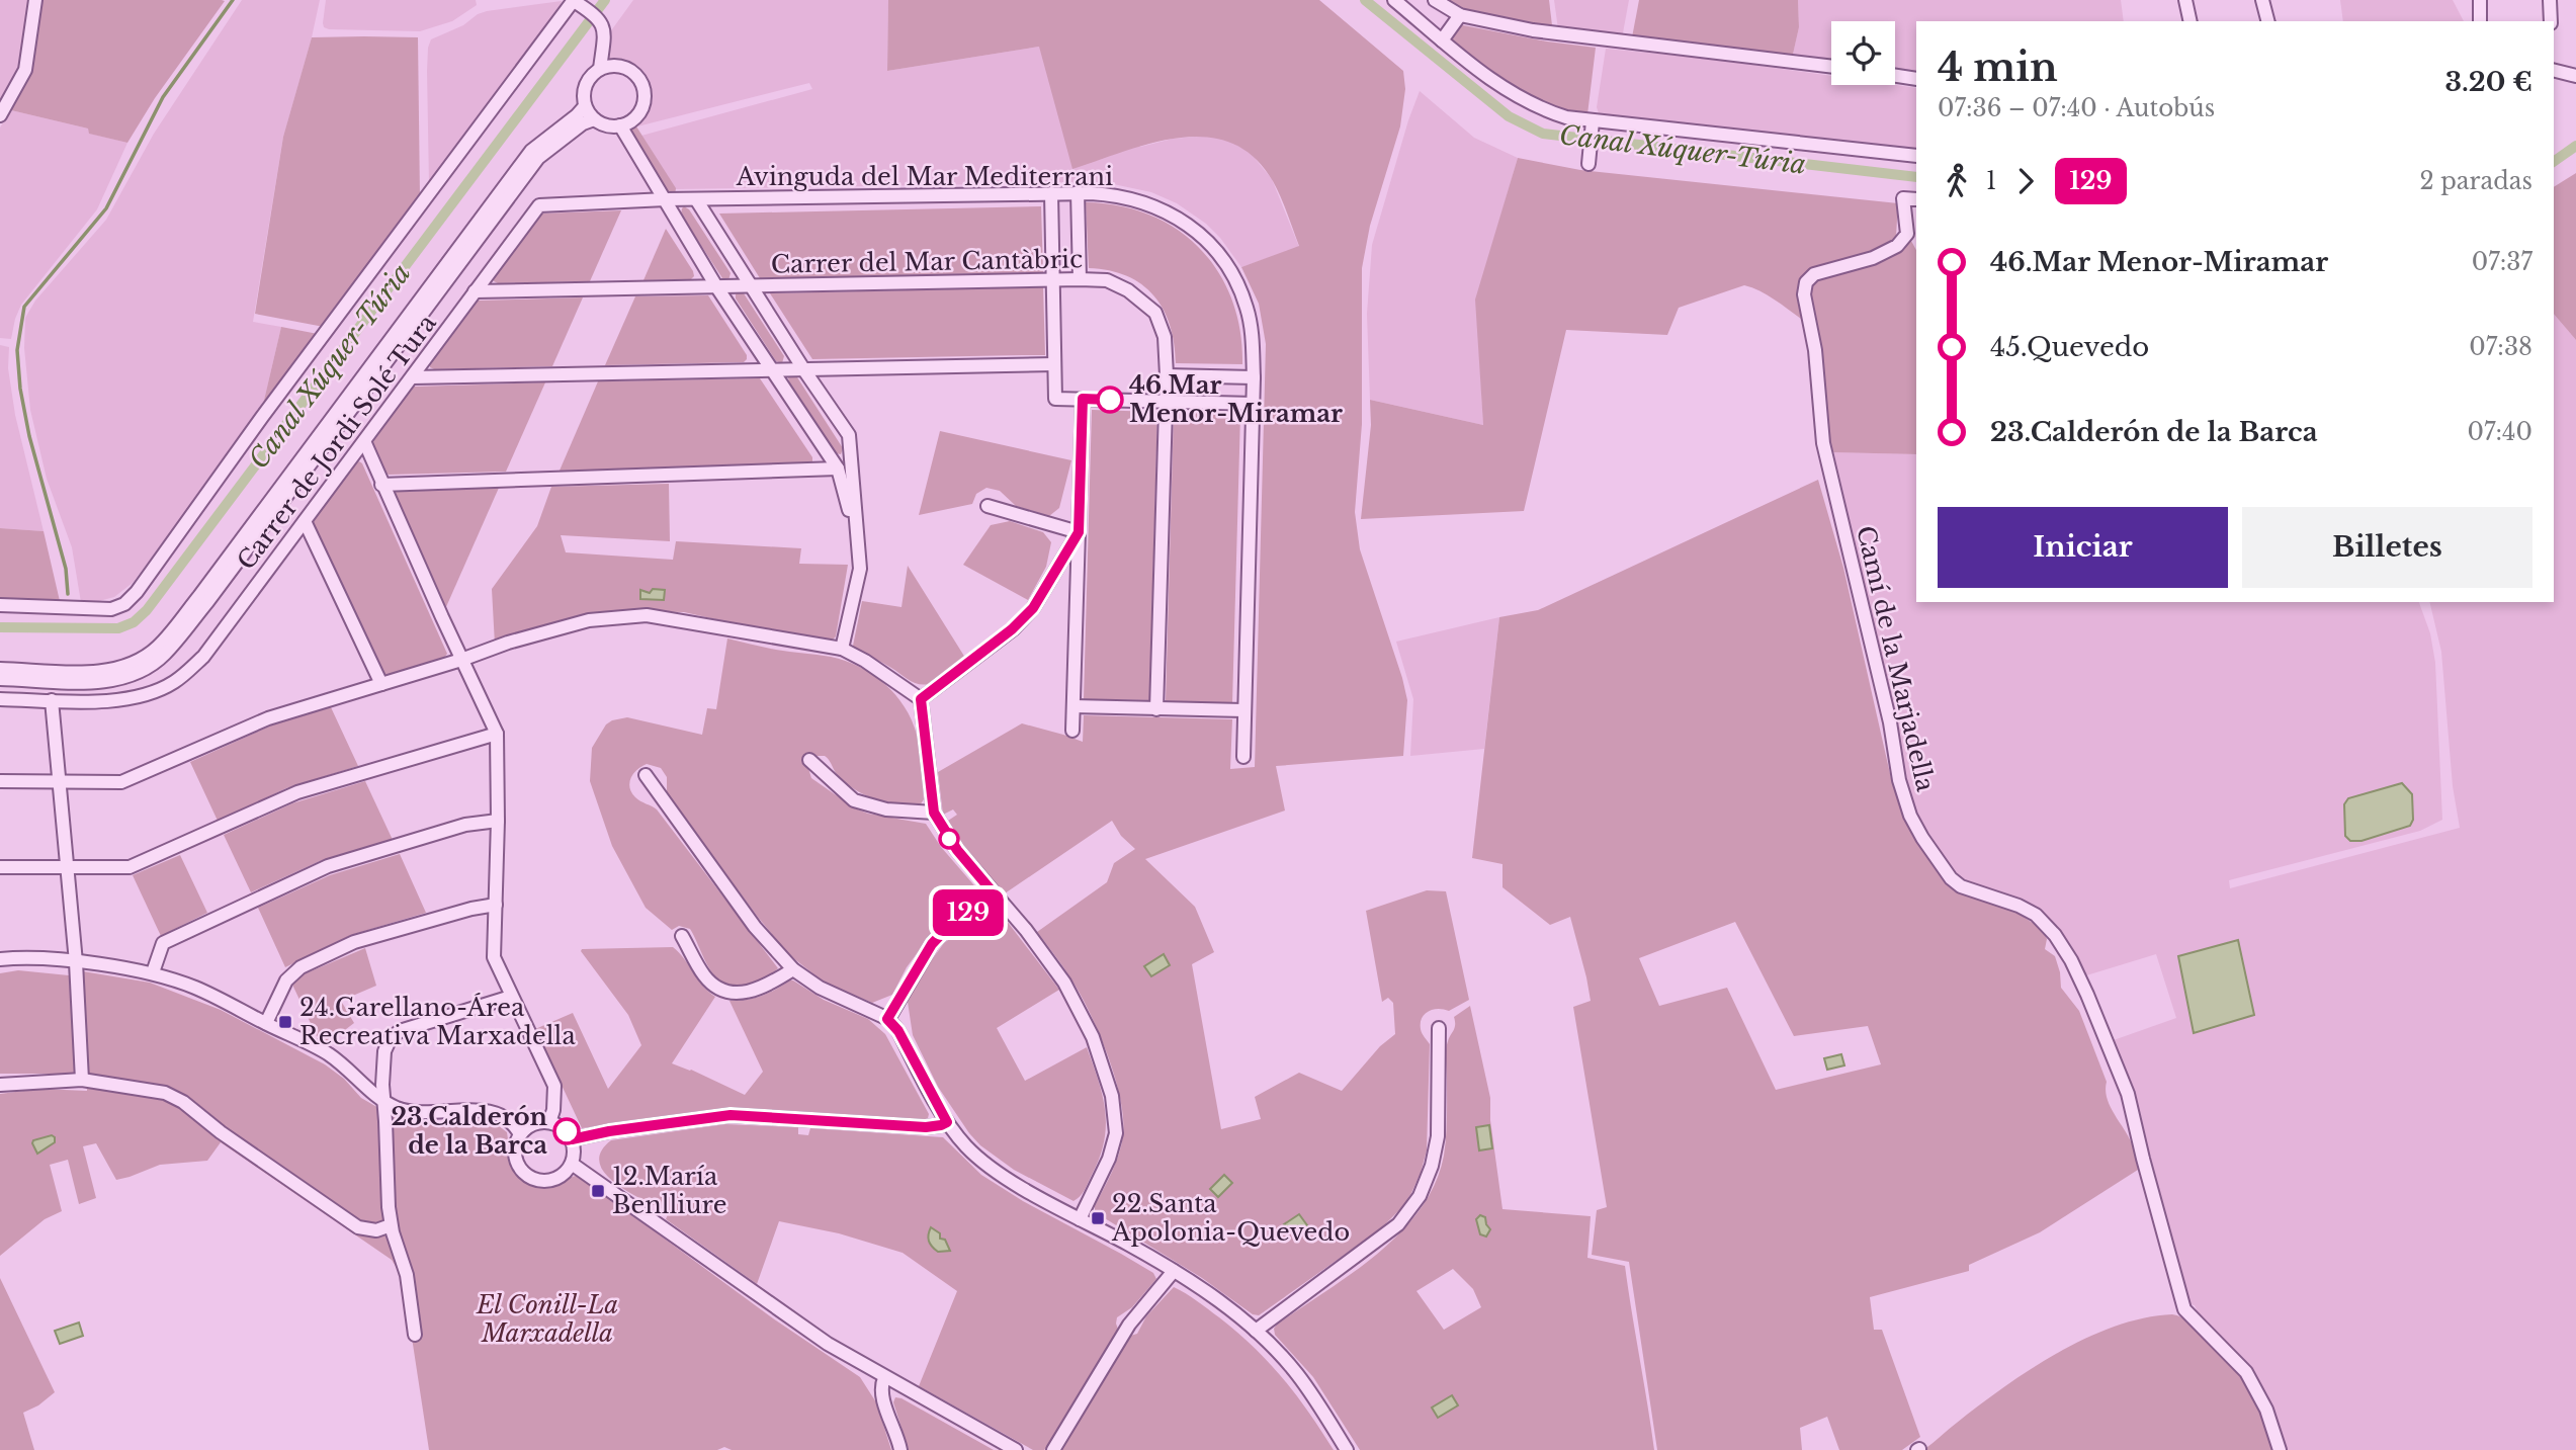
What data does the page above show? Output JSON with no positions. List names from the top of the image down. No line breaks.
{"streets":{"street":["Avinguda del Mar Mediterrani","Carrer del Mar Cantàbric","Carrer de Jordi Solé Tura","Camí de la Marjadella"]},"crossings":[["Avinguda del Mar Mediterrani","Carrer de Jordi Solé Tura"],["Carrer del Mar Cantàbric","Carrer de Jordi Solé Tura"]],"water":["Canal Xúquer-Túria"],"parks":["El Conill-La Marxadella"],"places":{"other":["46.Mar Menor-Miramar","23.Calderón de la Barca"],"transit":["24.Garellano-Área Recreativa Marxadella","12.María Benlliure","22.Santa Apolonia-Quevedo"]},"lines":["bus line 129"],"page":{"on_map":"129","heading":["4 min","07:36 – 07:40 · Autobús","3.20 €"],"legs":["1","129","2 paradas"],"list":[{"name":"46.Mar Menor-Miramar","value":"07:37"},{"name":"45.Quevedo","value":"07:38"},{"name":"23.Calderón de la Barca","value":"07:40"}],"buttons":["Iniciar","Billetes"]}}
